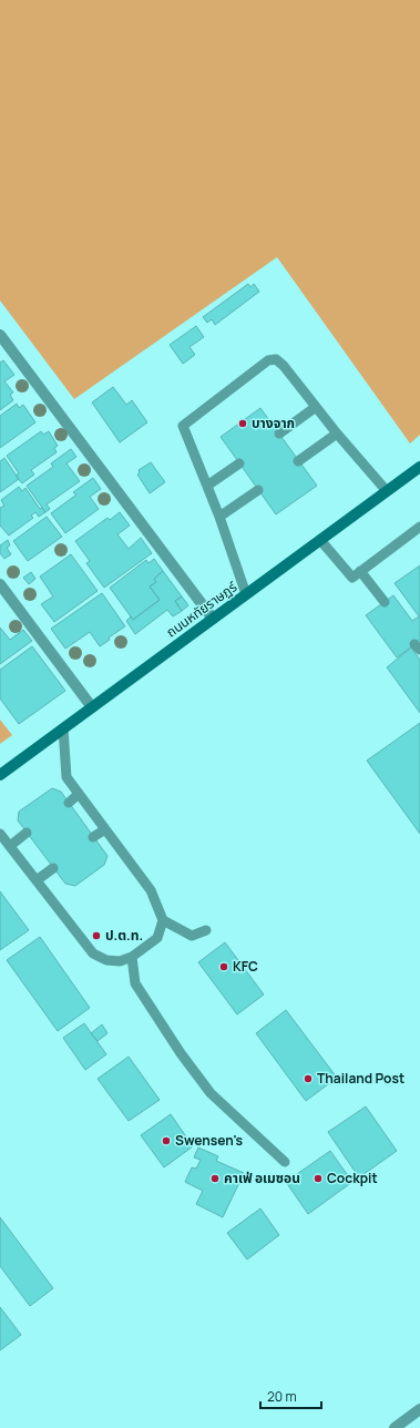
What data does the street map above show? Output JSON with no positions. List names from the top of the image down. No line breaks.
{"streets":{"main road":["ถนนหทัยราษฎร์"]},"places":["บางจาก","ป.ต.ท.","KFC","Thailand Post","Swensen's","คาเฟ่ อเมซอน","Cockpit"],"scale_bar":"20 m"}
